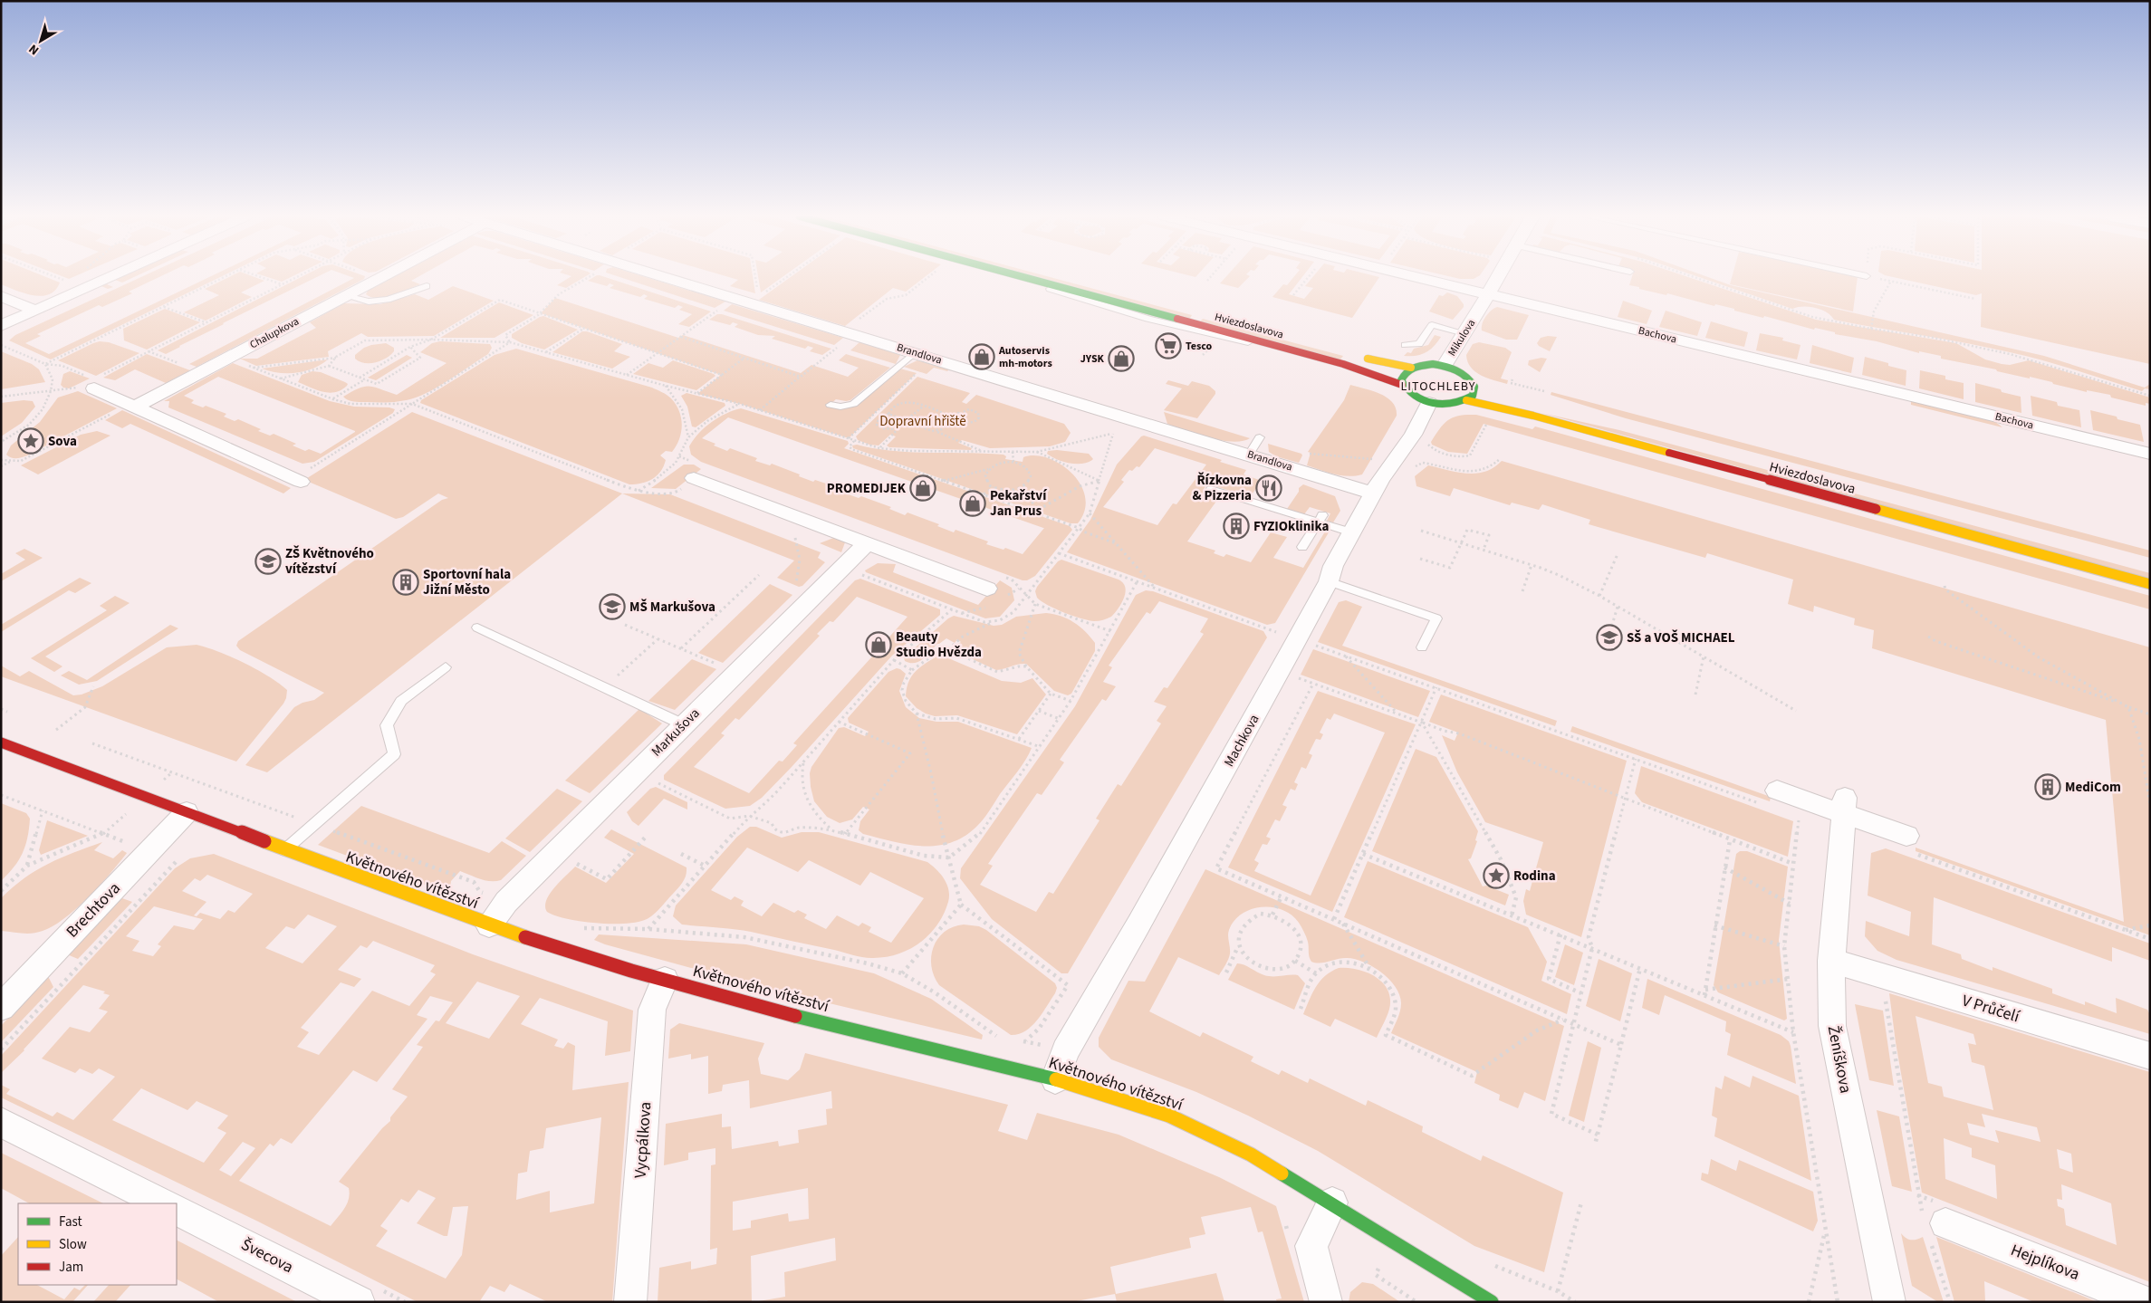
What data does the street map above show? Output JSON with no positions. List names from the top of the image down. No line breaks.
{"streets":{"street":["Hviezdoslavova","Chalupkova","Bachova","Mikulova","Brandlova","Markušova","Machkova","Květnového vítězství","Brechtova","V Průčelí","Ženíškova","Vycpálkova","Švecova","Hejplíkova"]},"crossings":[["Hviezdoslavova","Machkova"],["Bachova","Mikulova"],["Brandlova","Machkova"],["Markušova","Květnového vítězství"],["Machkova","Květnového vítězství"],["Květnového vítězství","Brechtova"],["Květnového vítězství","Vycpálkova"],["V Průčelí","Ženíškova"]],"districts":["LITOCHLEBY"],"parks":["Dopravní hřiště"],"places":{"supermarket":["Tesco"],"shop":["Autoservis mh-motors","JYSK","PROMEDIJEK","Pekařství Jan Prus","Beauty Studio Hvězda"],"place":["Sova","Rodina"],"restaurant":["Řízkovna & Pizzeria"],"building":["FYZIOklinika","Sportovní hala Jižní Město","MediCom"],"school or university":["ZŠ Květnového vítězství","MŠ Markušova","SŠ a VOŠ MICHAEL"]},"legend":["Fast","Slow","Jam"],"north":"bottom left"}
